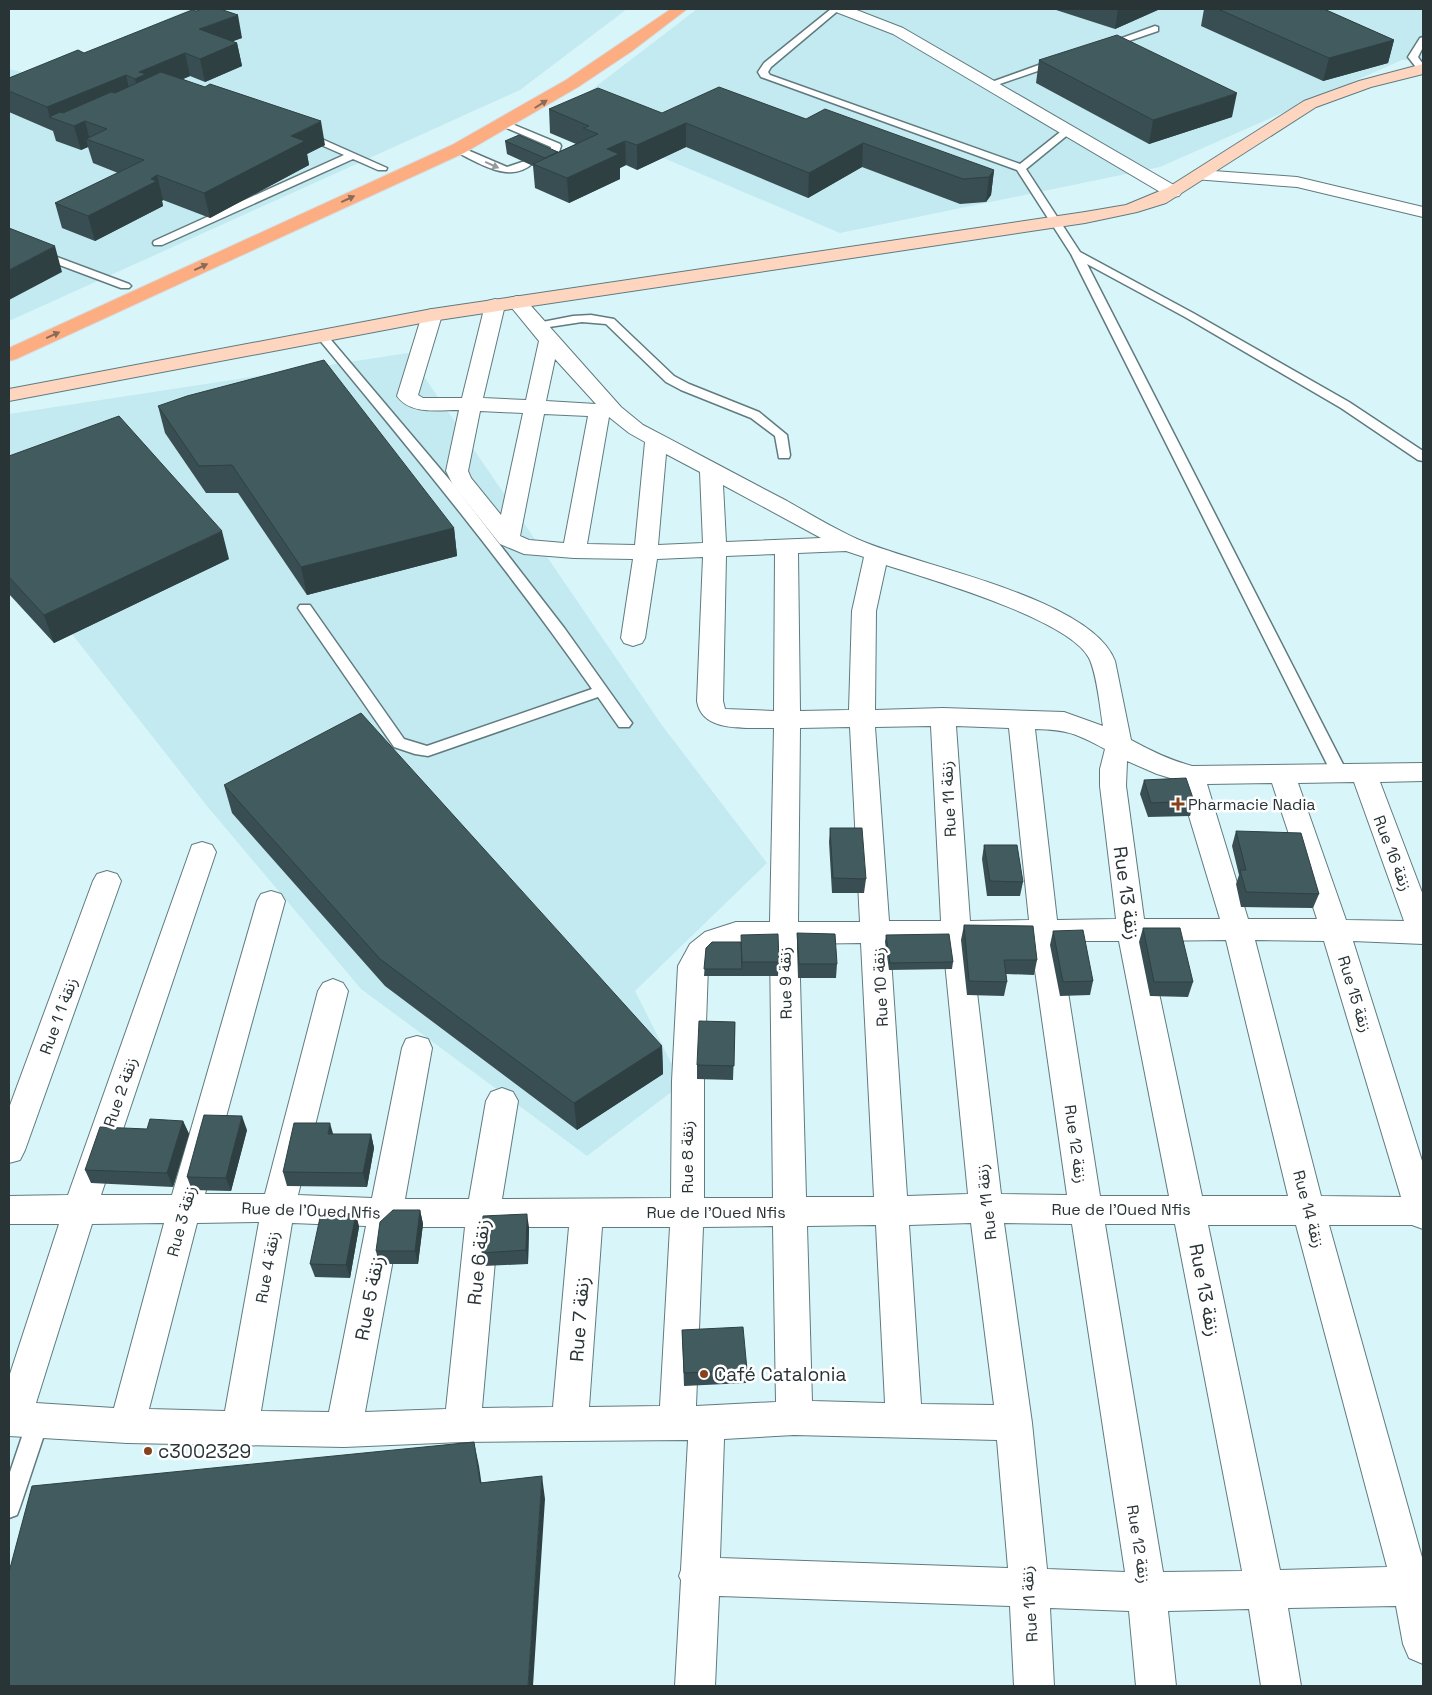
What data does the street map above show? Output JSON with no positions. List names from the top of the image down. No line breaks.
{"streets":{"street":["Rue 11 زنقة","Rue 16 زنقة","Rue 13 زنقة","Rue 9 زنقة","Rue 10 زنقة","Rue 15 زنقة","Rue 1 زنقة 1","Rue 2 زنقة","Rue 12 زنقة","Rue 8 زنقة","Rue de l'Oued Nfis","Rue 14 زنقة","Rue 3 زنقة","Rue 6 زنقة","Rue 4 زنقة","Rue 5 زنقة","Rue 7 زنقة"]},"crossings":[["Rue 11 زنقة","Rue de l'Oued Nfis"],["Rue 13 زنقة","Rue de l'Oued Nfis"],["Rue 9 زنقة","Rue 8 زنقة"],["Rue 9 زنقة","Rue de l'Oued Nfis"],["Rue 10 زنقة","Rue de l'Oued Nfis"],["Rue 15 زنقة","Rue de l'Oued Nfis"],["Rue 2 زنقة","Rue de l'Oued Nfis"],["Rue 12 زنقة","Rue de l'Oued Nfis"],["Rue 8 زنقة","Rue de l'Oued Nfis"],["Rue de l'Oued Nfis","Rue 14 زنقة"],["Rue de l'Oued Nfis","Rue 3 زنقة"],["Rue de l'Oued Nfis","Rue 6 زنقة"],["Rue de l'Oued Nfis","Rue 4 زنقة"],["Rue de l'Oued Nfis","Rue 5 زنقة"],["Rue de l'Oued Nfis","Rue 7 زنقة"]],"places":{"health":["Pharmacie Nadia"],"other":["Café Catalonia","c3002329"]}}
